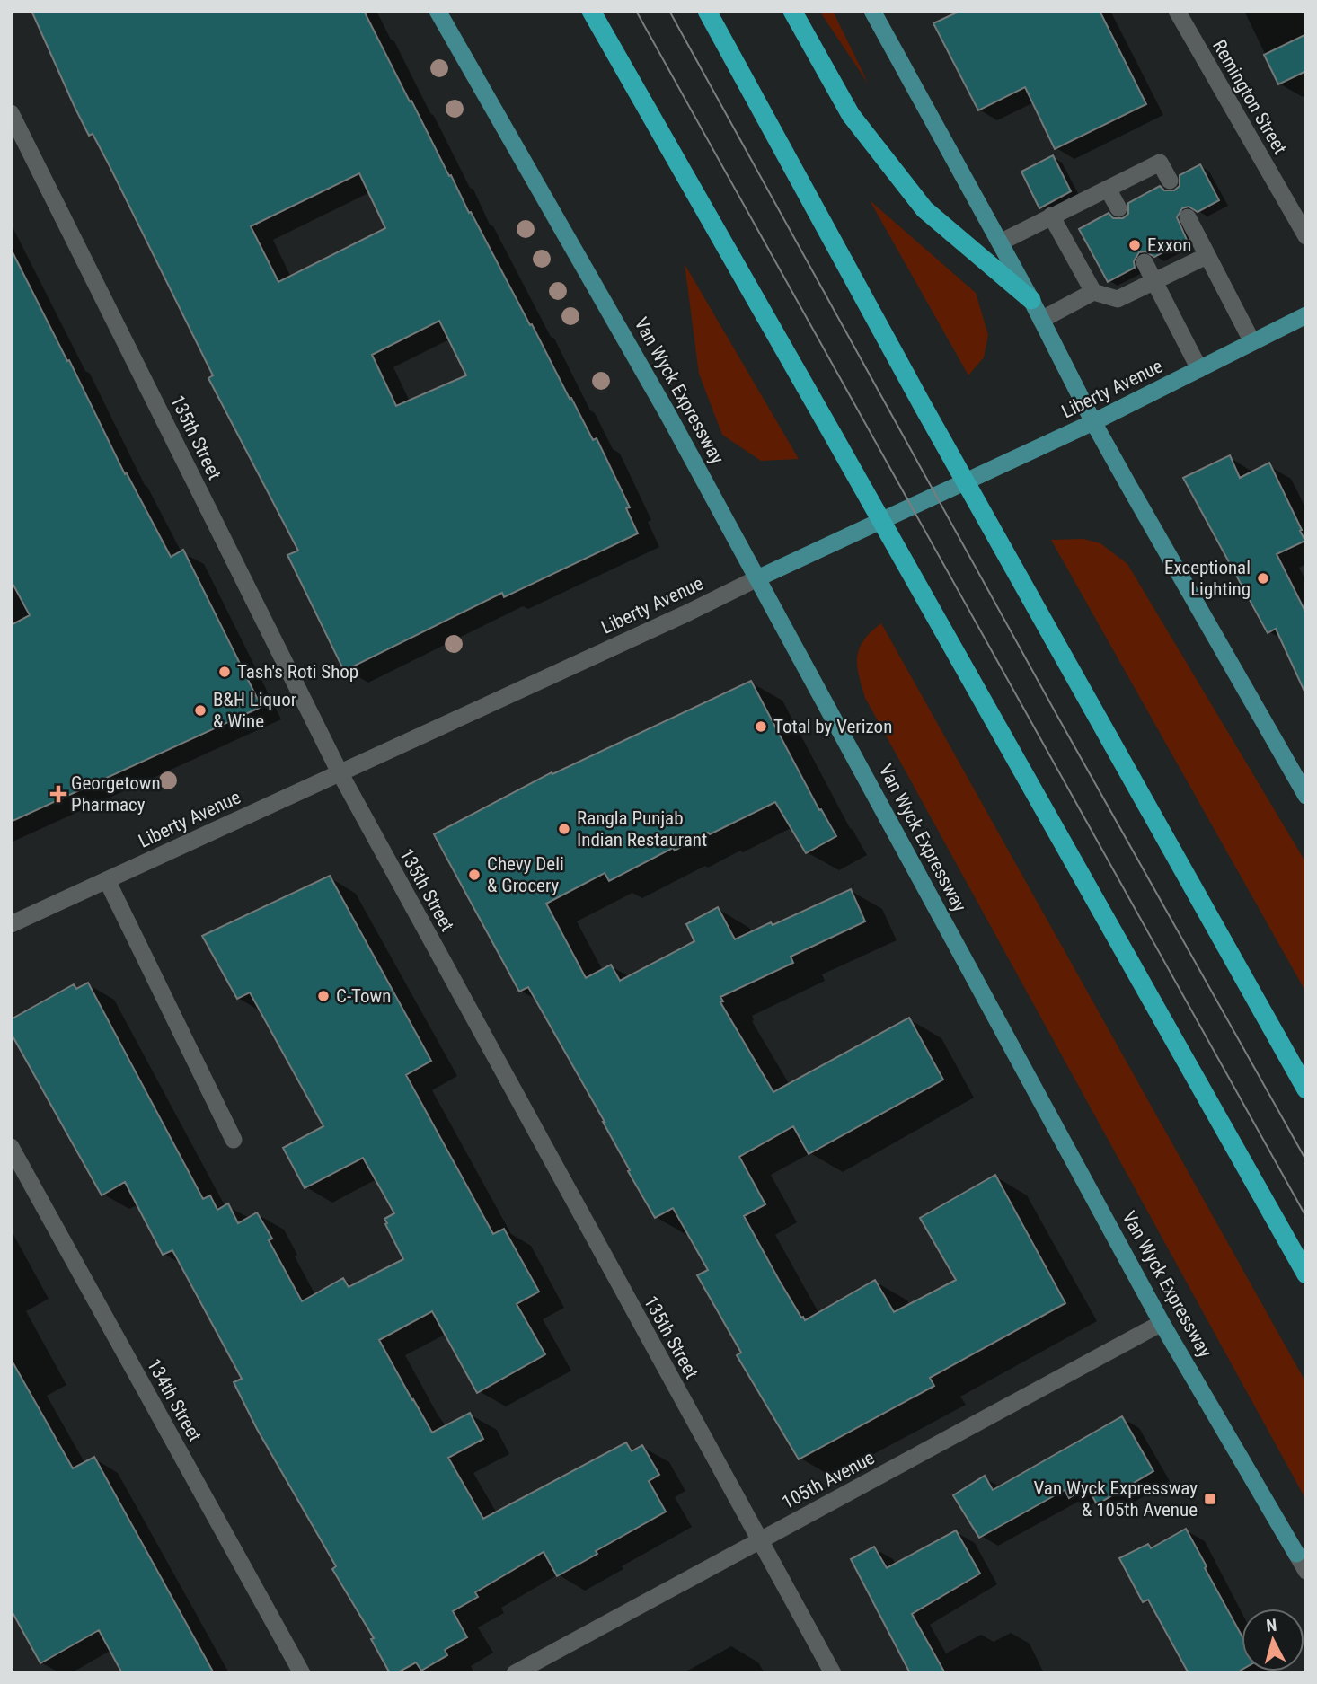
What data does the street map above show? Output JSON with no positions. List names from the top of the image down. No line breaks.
{"streets":{"main road":["Liberty Avenue","Van Wyck Expressway"],"street":["Remington Street","135th Street","134th Street","105th Avenue"]},"crossings":[["Liberty Avenue","Van Wyck Expressway"],["Liberty Avenue","135th Street"],["Van Wyck Expressway","105th Avenue"],["135th Street","105th Avenue"]],"places":{"other":["Exxon","Exceptional Lighting","Tash's Roti Shop","B&H Liquor & Wine","Total by Verizon","Rangla Punjab Indian Restaurant","Chevy Deli & Grocery","C-Town"],"health":["Georgetown Pharmacy"],"transit":["Van Wyck Expressway & 105th Avenue"]},"north":"top"}
